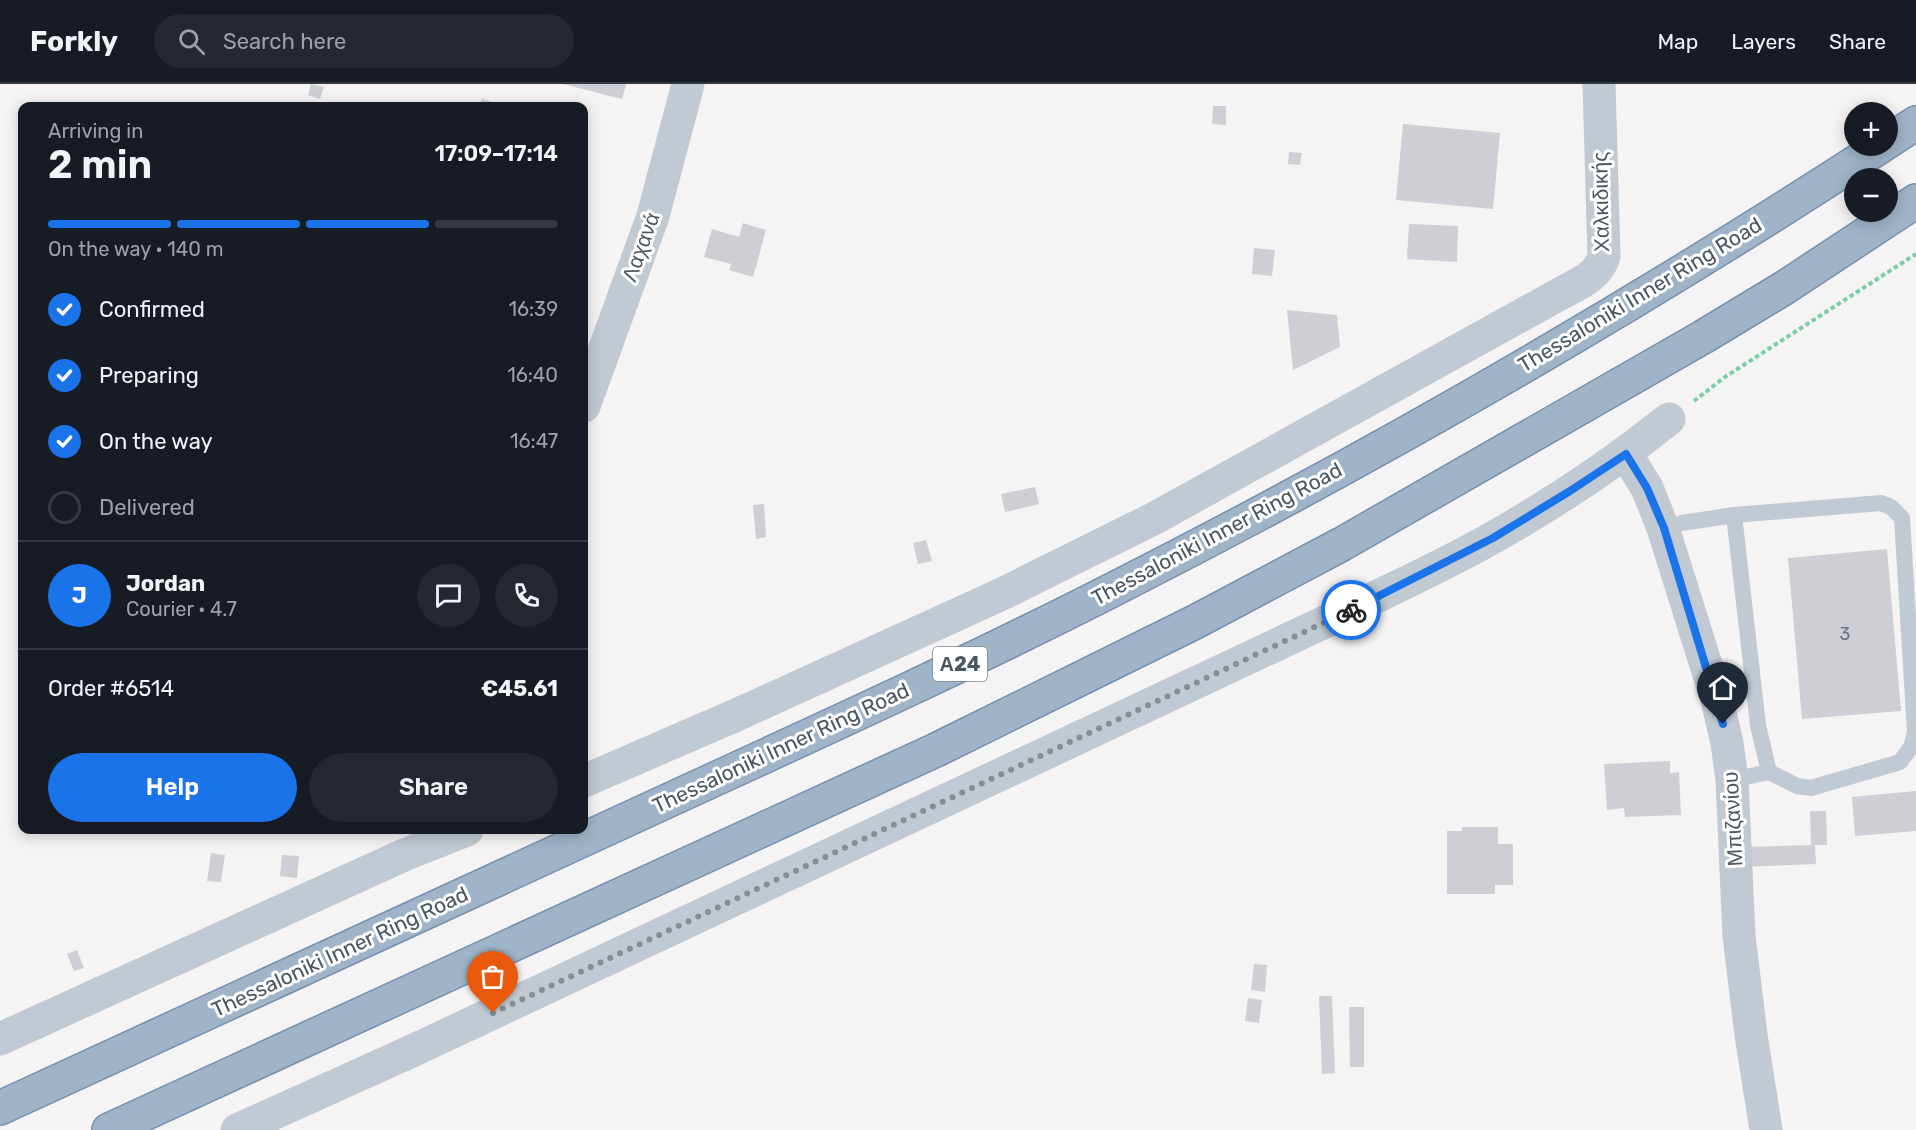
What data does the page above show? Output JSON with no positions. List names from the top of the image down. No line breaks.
{"streets":{"highway":["Thessaloniki Inner Ring Road","Α24"],"street":["Χαλκιδικής","Λαχανά","Μπιζανίου"]},"house_numbers":["3"],"page":{"header":"Forkly","search":"Search here","nav":["Map","Layers","Share"],"map_buttons":["+","−"],"heading":["2 min","Arriving in","17:09–17:14"],"panel":["Jordan","Courier · 4.7","Order #6514","€45.61"],"bar":"On the way · 140 m","list":[["Confirmed","16:39"],["Preparing","16:40"],["On the way","16:47"],"Delivered"],"round":"J","buttons":["Help","Share"]}}
